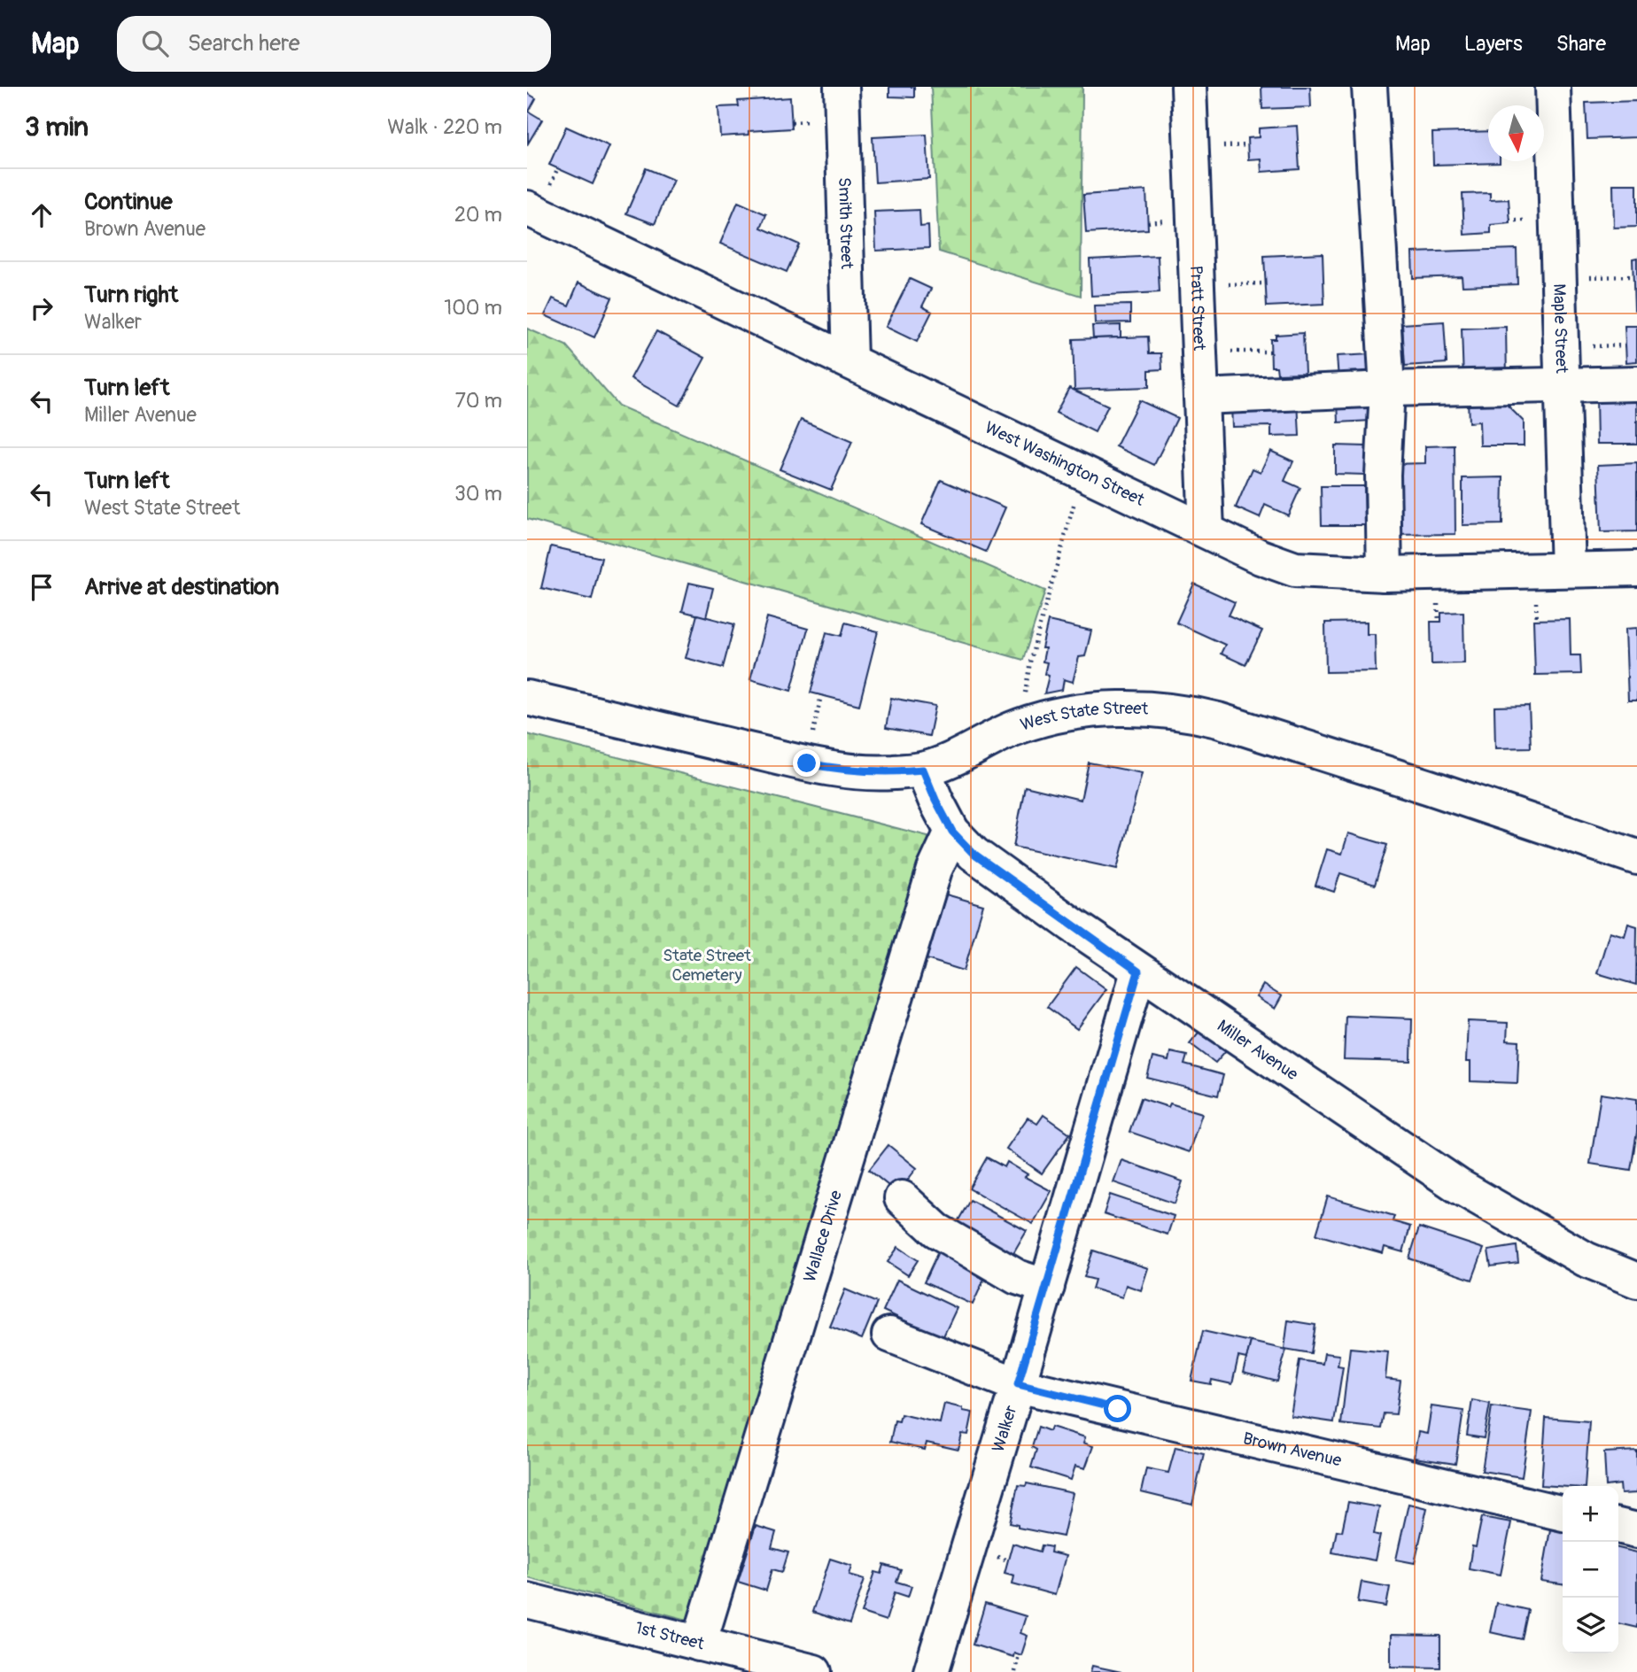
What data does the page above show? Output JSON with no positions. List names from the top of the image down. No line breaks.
{"streets":{"street":["Smith Street","Pratt Street","Maple Street","West Washington Street","West State Street","Miller Avenue","Wallace Drive","Walker","Brown Avenue","1st Street"]},"crossings":[["Smith Street","West Washington Street"],["Pratt Street","West Washington Street"],["Maple Street","West Washington Street"],["West State Street","Miller Avenue"],["Miller Avenue","Wallace Drive"],["Miller Avenue","Walker"],["Wallace Drive","1st Street"],["Walker","Brown Avenue"]],"parks":["State Street Cemetery"],"north":"bottom","page":{"header":"Map","search":"Search here","nav":["Map","Layers","Share"],"heading":["3 min","Walk · 220 m"],"list":[["Continue","Brown Avenue","20 m"],["Turn right","Walker","100 m"],["Turn left","Miller Avenue","70 m"],["Turn left","West State Street","30 m"],"Arrive at destination"],"map_buttons":["+","−"]}}
